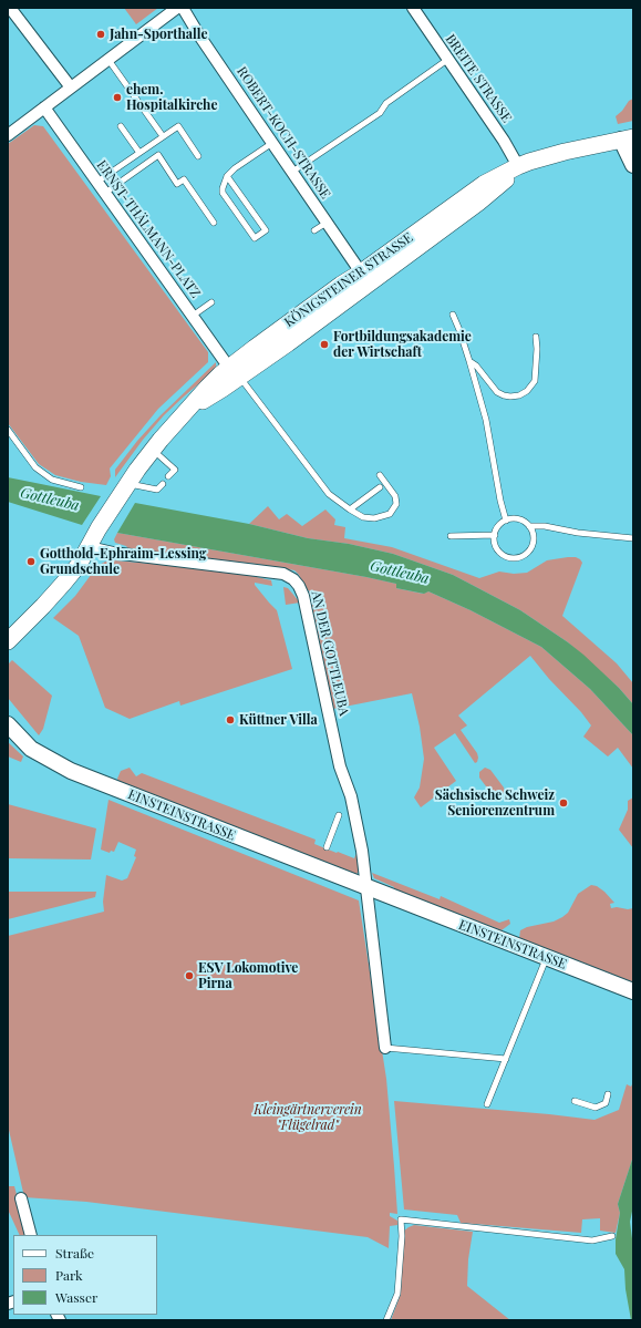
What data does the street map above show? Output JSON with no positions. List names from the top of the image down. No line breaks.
{"streets":{"main road":["KÖNIGSTEINER STRASSE","EINSTEINSTRASSE"],"street":["BREITE STRASSE","ROBERT-KOCH-STRASSE","ERNST-THÄLMANN-PLATZ","AN DER GOTTLEUBA"]},"crossings":[["BREITE STRASSE","KÖNIGSTEINER STRASSE"],["ROBERT-KOCH-STRASSE","KÖNIGSTEINER STRASSE"],["ERNST-THÄLMANN-PLATZ","KÖNIGSTEINER STRASSE"],["KÖNIGSTEINER STRASSE","AN DER GOTTLEUBA"],["AN DER GOTTLEUBA","EINSTEINSTRASSE"]],"water":["Gottleuba"],"parks":["Kleingärtnerverein \"Flügelrad\""],"places":["Jahn-Sporthalle","ehem. Hospitalkirche","Fortbildungsakademie der Wirtschaft","Gotthold-Ephraim-Lessing Grundschule","Küttner Villa","Sächsische Schweiz Seniorenzentrum","ESV Lokomotive Pirna"],"legend":["Straße","Park","Wasser"]}
